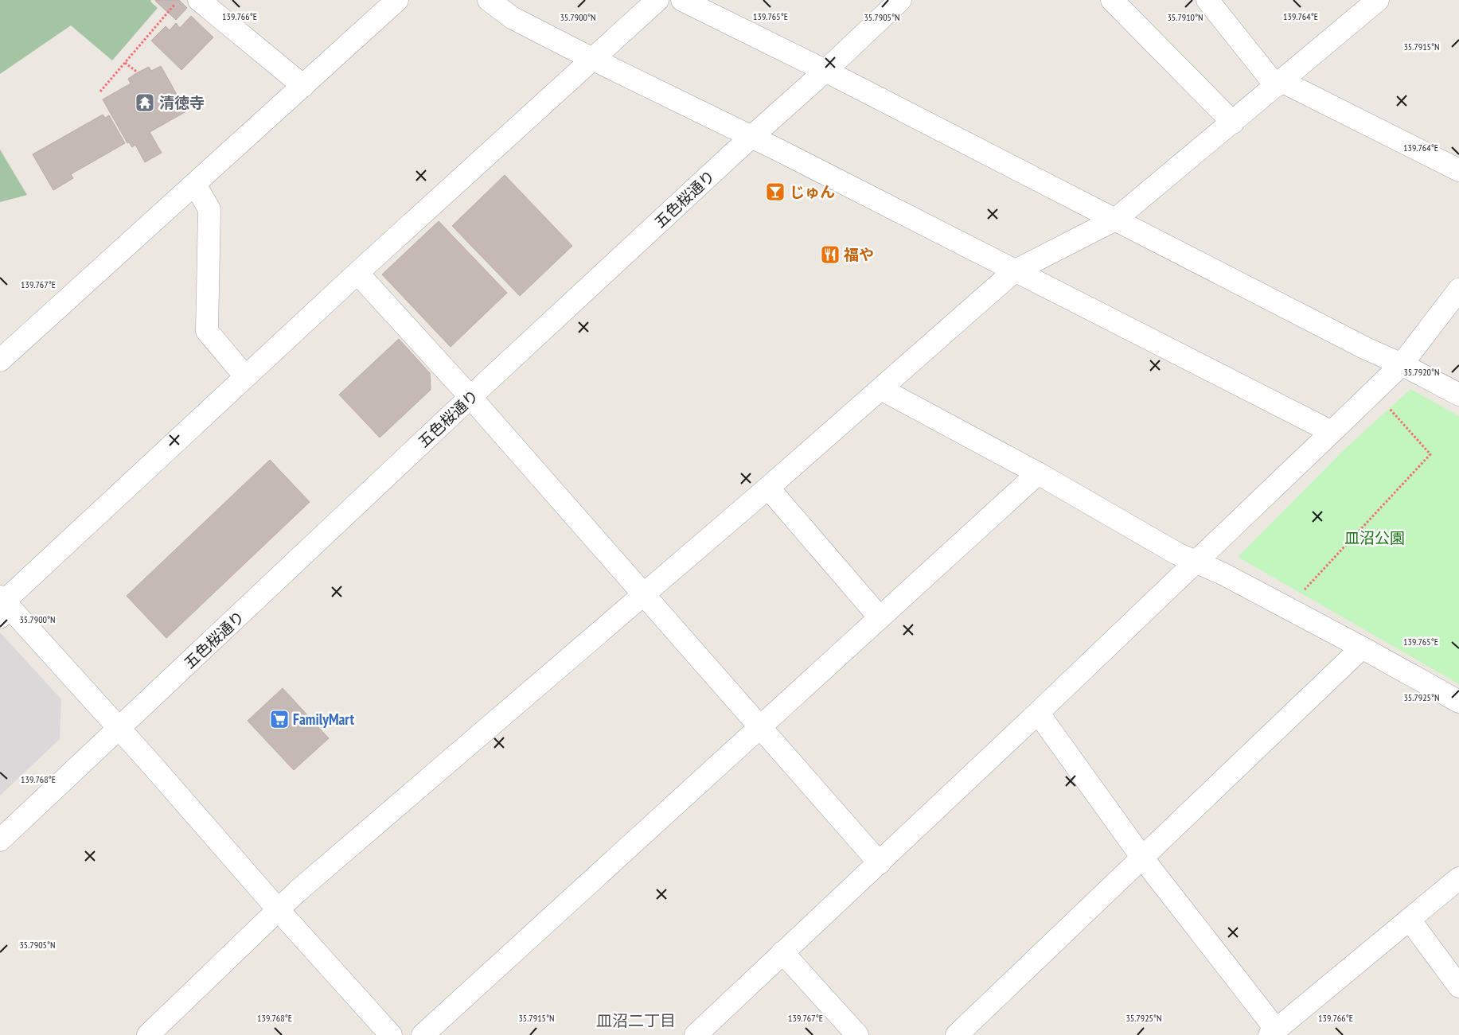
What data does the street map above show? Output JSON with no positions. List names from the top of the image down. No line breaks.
{"streets":{"street":["五色桜通り"]},"districts":["皿沼二丁目"],"parks":["皿沼公園"],"places":{"temple":["清徳寺"],"bar":["じゅん"],"restaurant":["福や"],"supermarket":["FamilyMart"]},"coordinates":["139.765°E","139.764°E","139.766°E","35.7900°N","35.7905°N","35.7910°N","35.7915°N","139.767°E","35.7920°N","35.7925°N","139.768°E"]}
